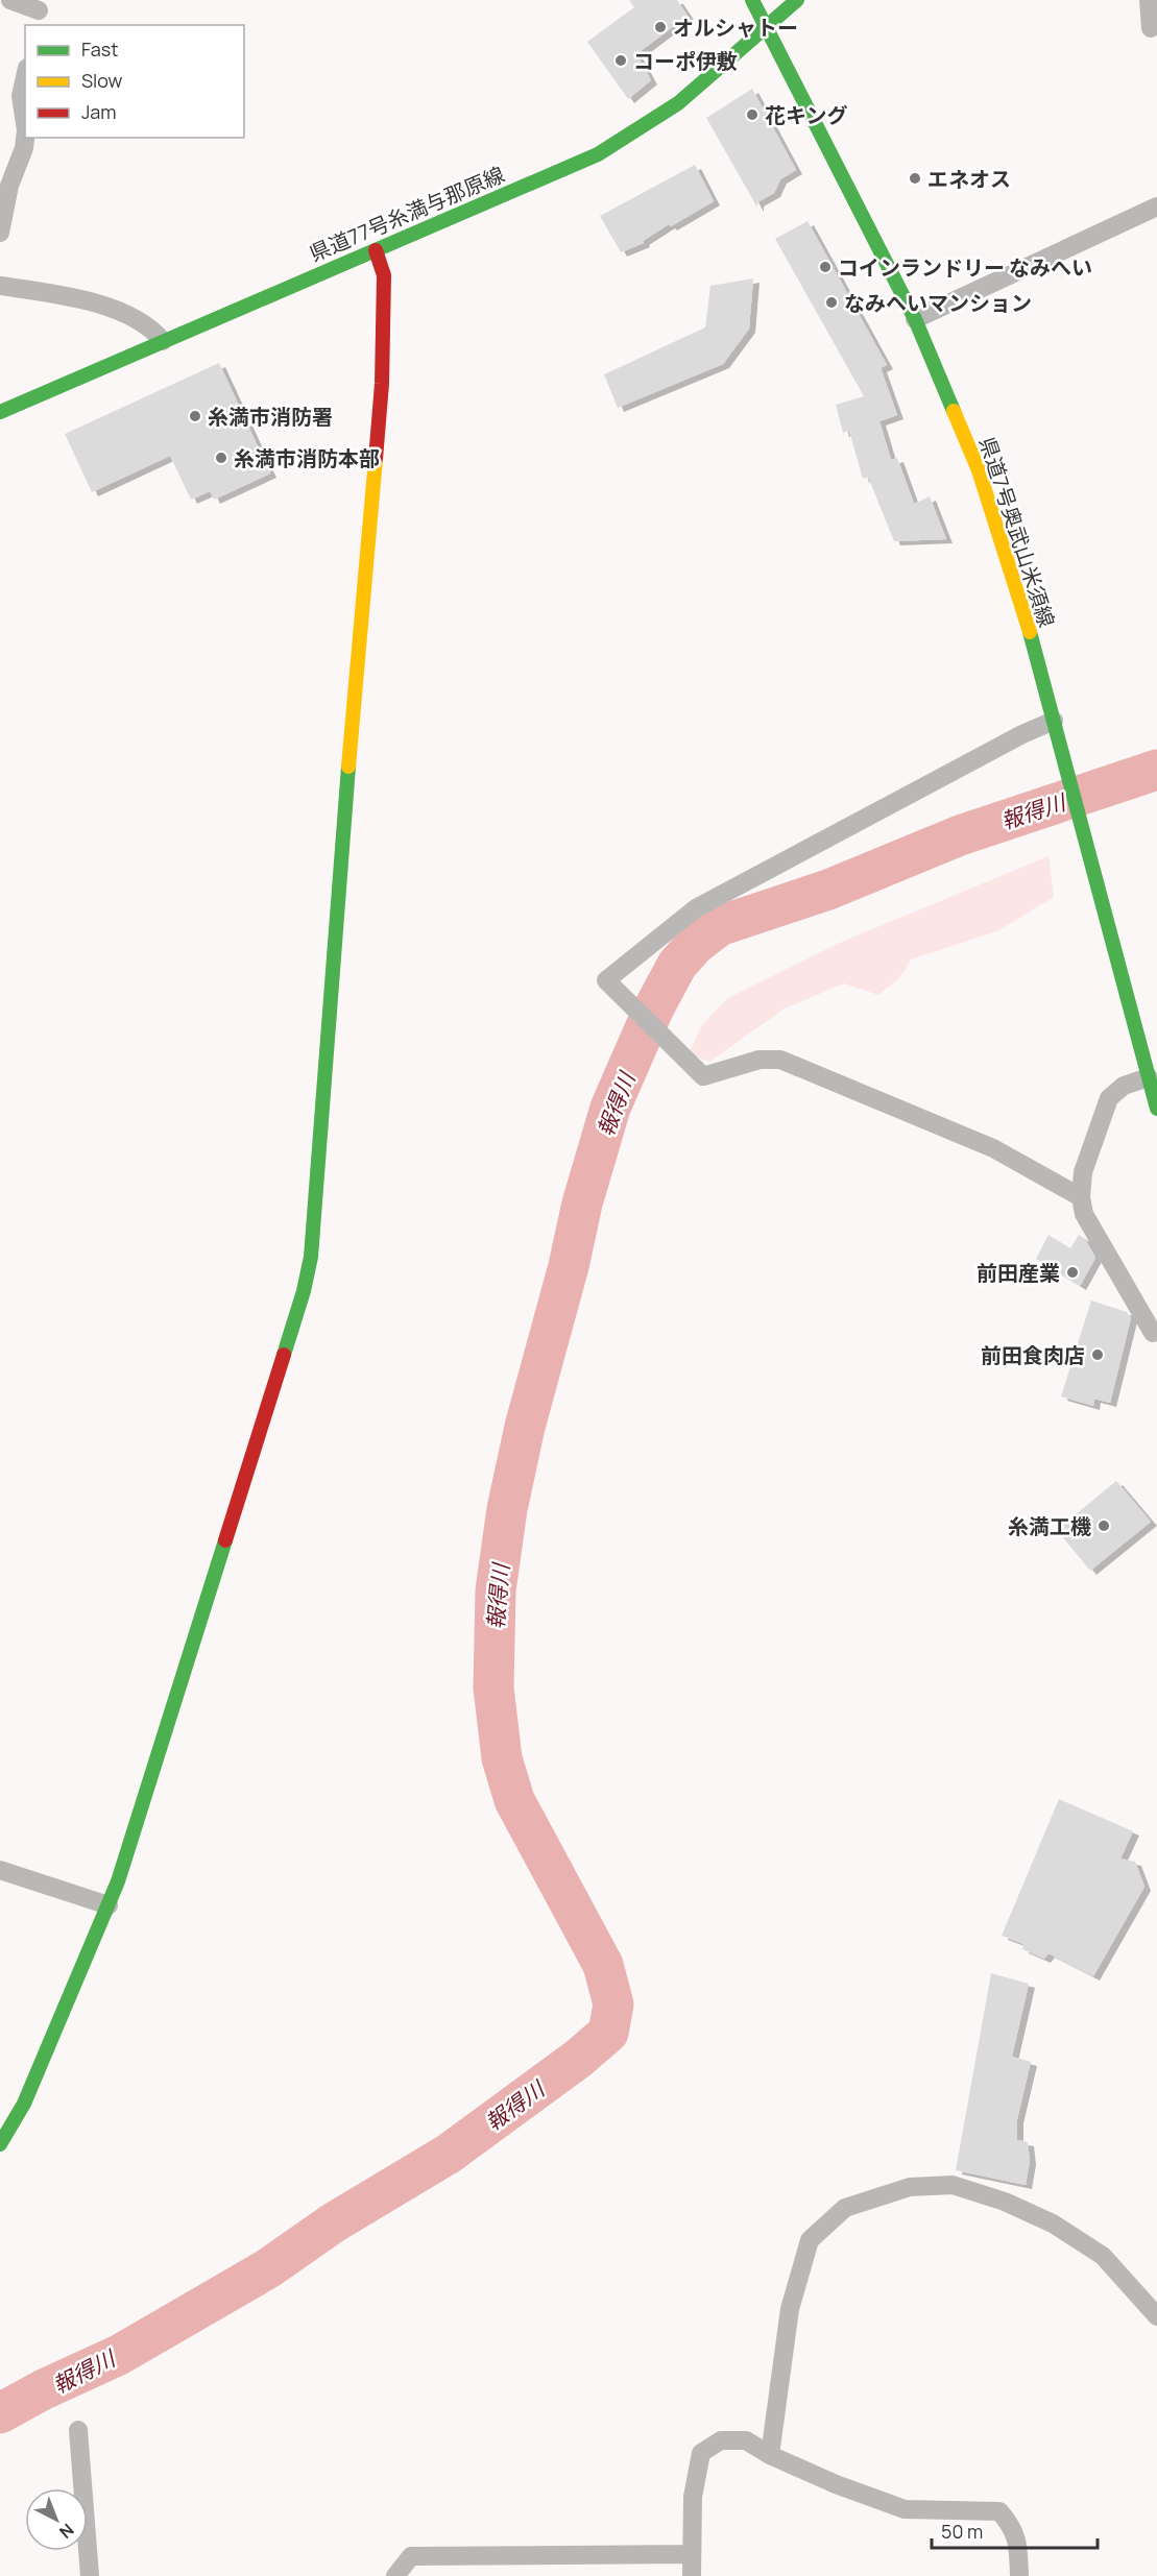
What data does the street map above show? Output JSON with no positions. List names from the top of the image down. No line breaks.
{"streets":{"main road":["県道77号糸満与那原線","県道7号奥武山米須線"]},"crossings":[["県道77号糸満与那原線","県道7号奥武山米須線"]],"water":["報得川"],"places":["オルシャトー","コーポ伊敷","花キング","エネオス","コインランドリー なみへい","なみへいマンション","糸満市消防署","糸満市消防本部","前田産業","前田食肉店","糸満工機"],"legend":["Fast","Slow","Jam"],"scale_bar":"50 m","north":"bottom right"}
